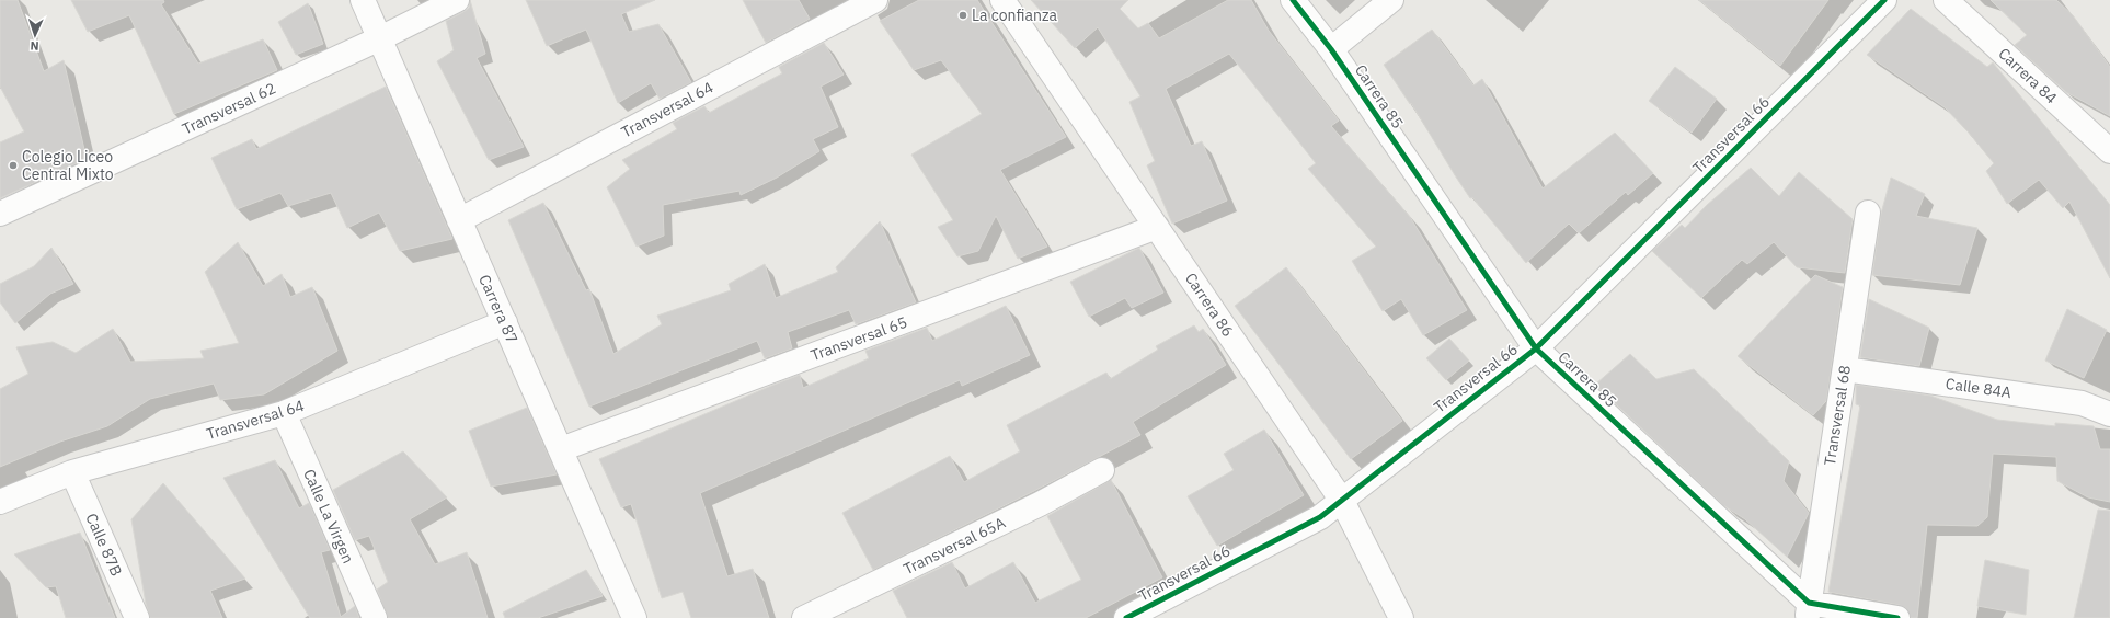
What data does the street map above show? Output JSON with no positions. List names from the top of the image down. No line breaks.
{"streets":{"street":["Carrera 84","Carrera 85","Transversal 62","Transversal 64","Transversal 66","Carrera 86","Carrera 87","Transversal 65","Calle 84A","Transversal 68","Calle La Virgen","Calle 87B","Transversal 65A"]},"crossings":[["Carrera 85","Transversal 66"],["Carrera 85","Transversal 68"],["Transversal 62","Carrera 87"],["Transversal 64","Carrera 87"],["Transversal 64","Calle La Virgen"],["Transversal 64","Calle 87B"],["Transversal 66","Carrera 86"],["Carrera 86","Transversal 65"],["Carrera 87","Transversal 65"],["Calle 84A","Transversal 68"]],"places":["La confianza","Colegio Liceo Central Mixto"],"north":"bottom"}
